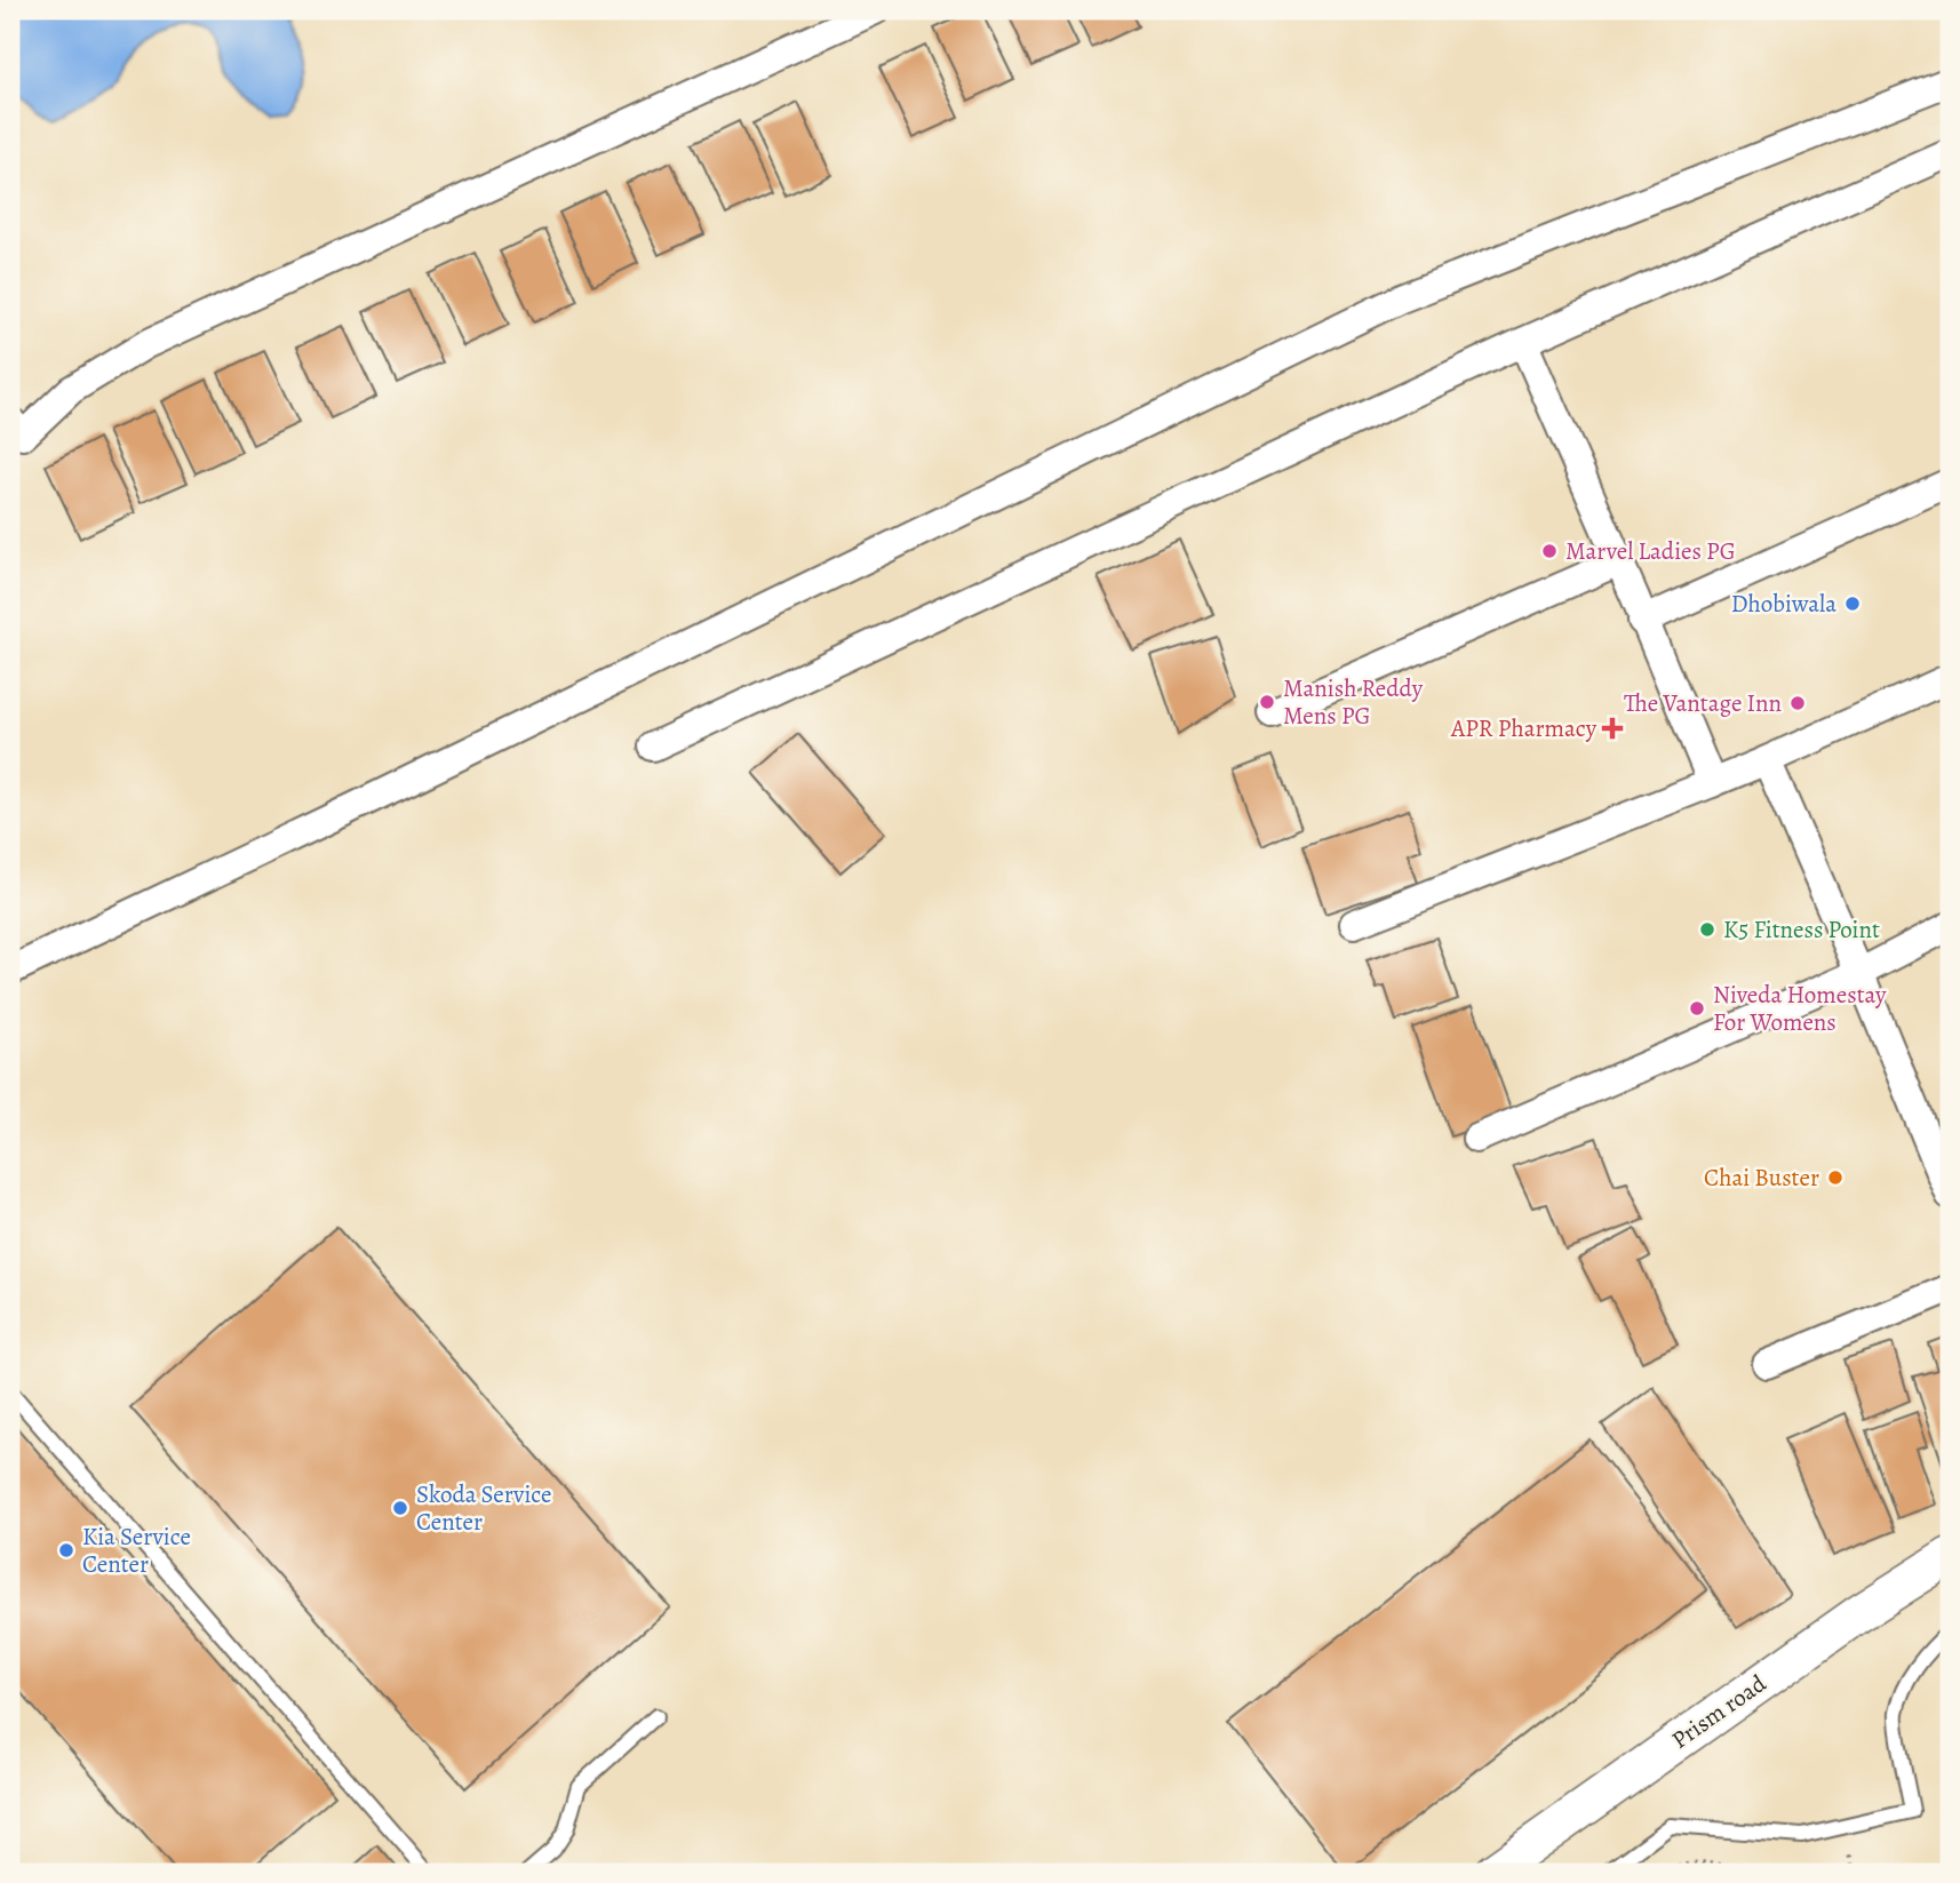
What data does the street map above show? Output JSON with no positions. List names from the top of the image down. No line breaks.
{"streets":{"street":["Prism road"]},"places":{"other":["Marvel Ladies PG","Dhobiwala","Manish Reddy Mens PG","The Vantage Inn","K5 Fitness Point","Niveda Homestay For Womens","Chai Buster","Skoda Service Center","Kia Service Center"],"health":["APR Pharmacy"]}}
